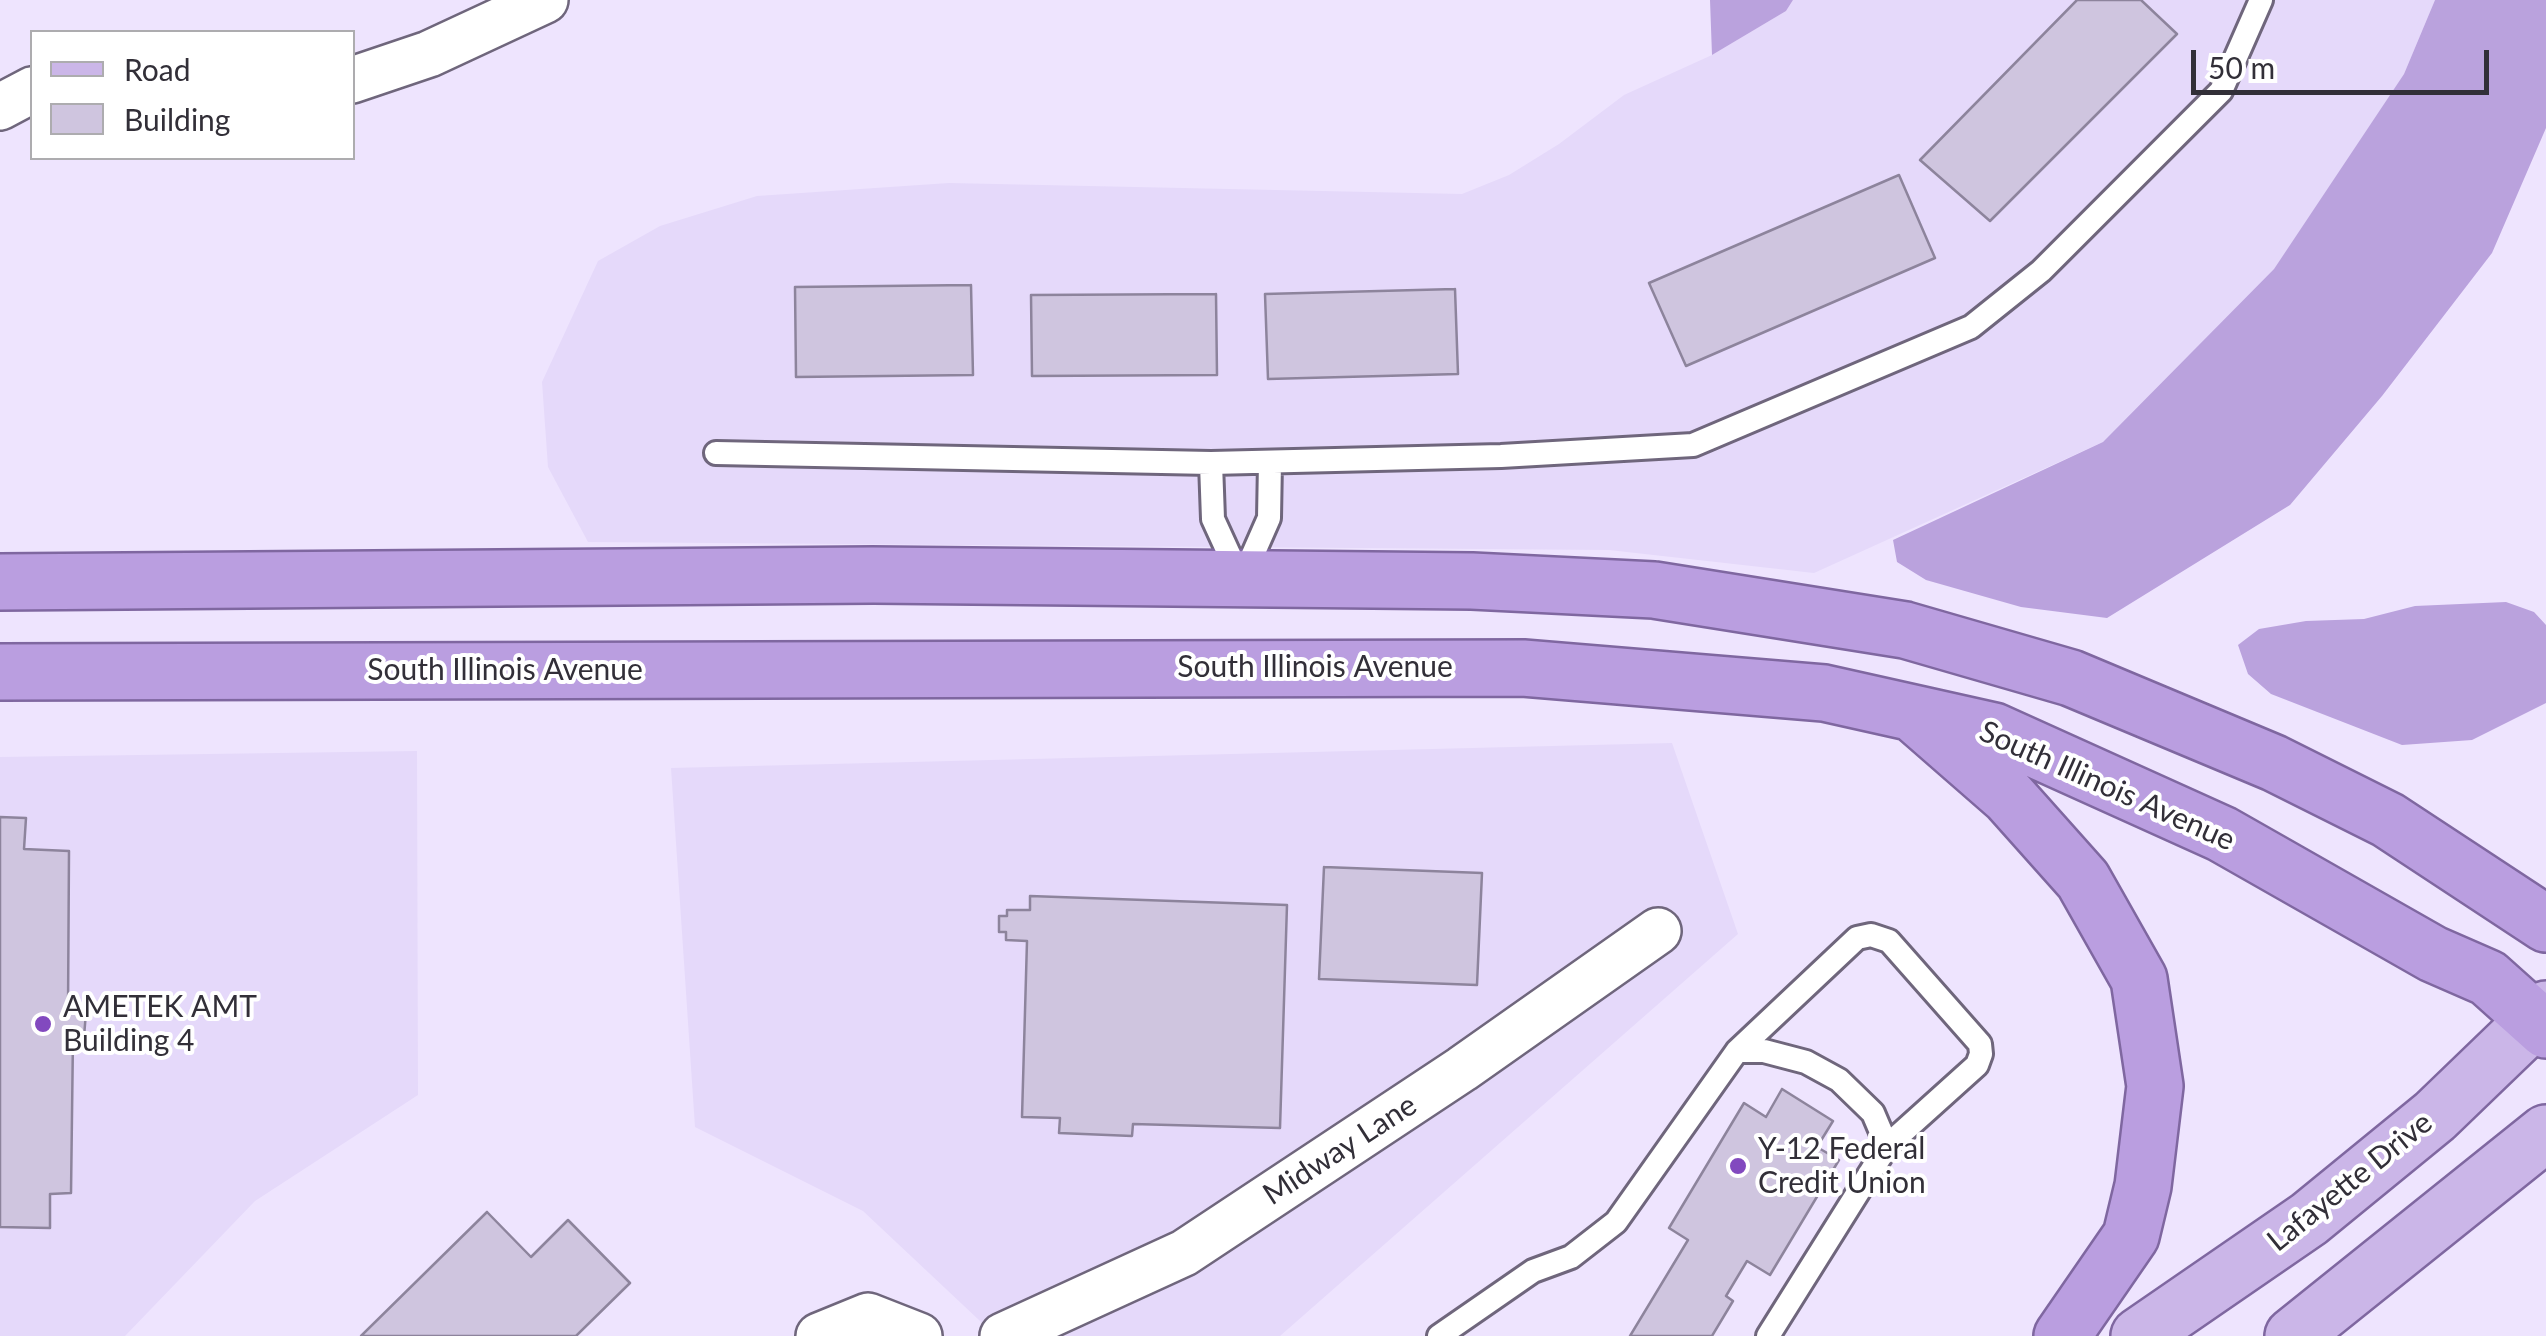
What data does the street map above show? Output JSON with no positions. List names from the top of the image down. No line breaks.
{"streets":{"highway":["South Illinois Avenue"],"main road":["Lafayette Drive"],"street":["Midway Lane"]},"crossings":[["South Illinois Avenue","Lafayette Drive"]],"places":["AMETEK AMT Building 4","Y-12 Federal Credit Union"],"legend":["Road","Building"],"scale_bar":"50 m"}
